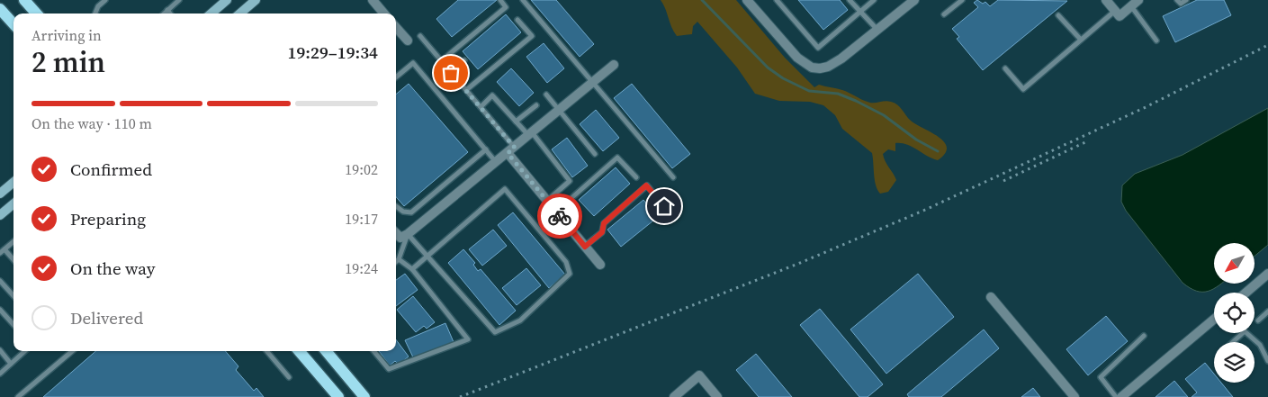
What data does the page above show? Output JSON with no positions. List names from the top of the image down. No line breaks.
{"north":"bottom left","page":{"heading":["2 min","Arriving in","19:29–19:34"],"bar":"On the way · 110 m","list":[["Confirmed","19:02"],["Preparing","19:17"],["On the way","19:24"],"Delivered"]}}
